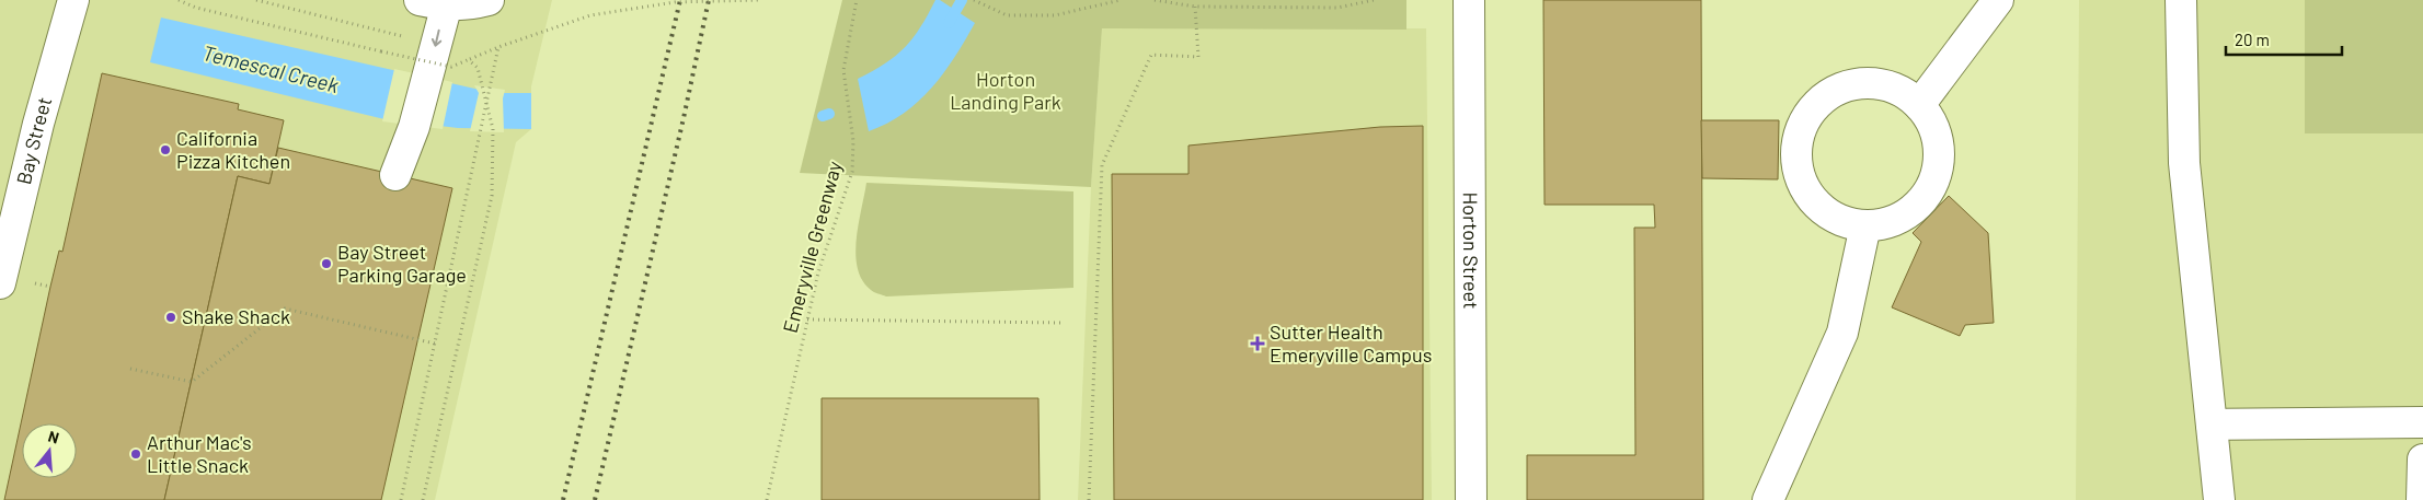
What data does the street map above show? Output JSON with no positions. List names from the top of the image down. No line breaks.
{"streets":{"street":["Bay Street","Horton Street"],"path":["Emeryville Greenway"]},"water":["Temescal Creek"],"parks":["Horton Landing Park"],"places":{"other":["California Pizza Kitchen","Bay Street Parking Garage","Shake Shack","Arthur Mac's Little Snack"],"health":["Sutter Health Emeryville Campus"]},"scale_bar":"20 m","north":"top"}
